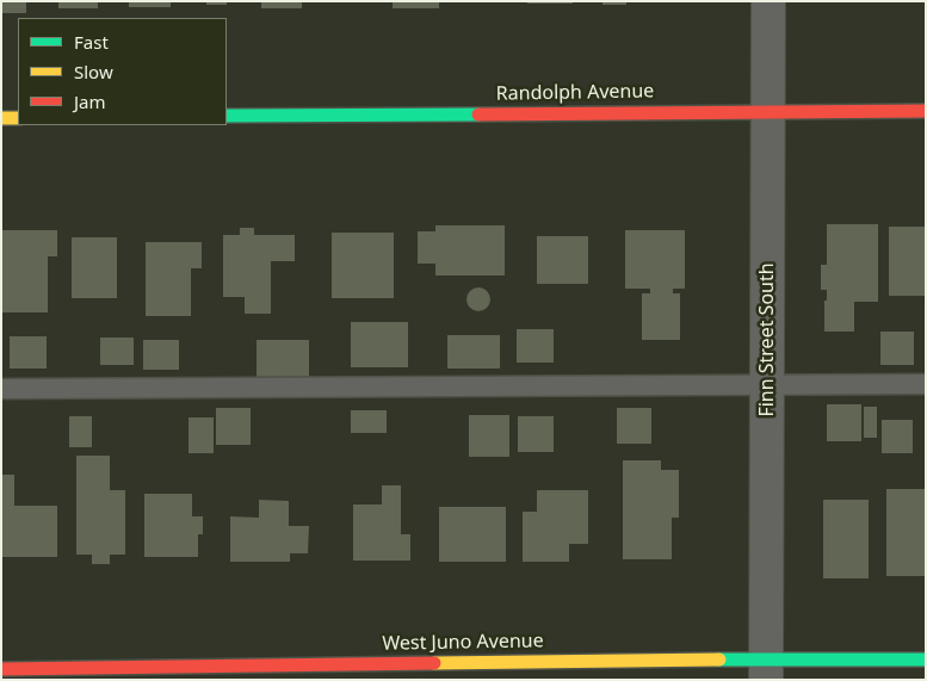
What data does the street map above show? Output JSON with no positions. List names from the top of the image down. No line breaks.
{"streets":{"street":["Randolph Avenue","Finn Street South","West Juno Avenue"]},"crossings":[["Randolph Avenue","Finn Street South"],["Finn Street South","West Juno Avenue"]],"legend":["Fast","Slow","Jam"]}
